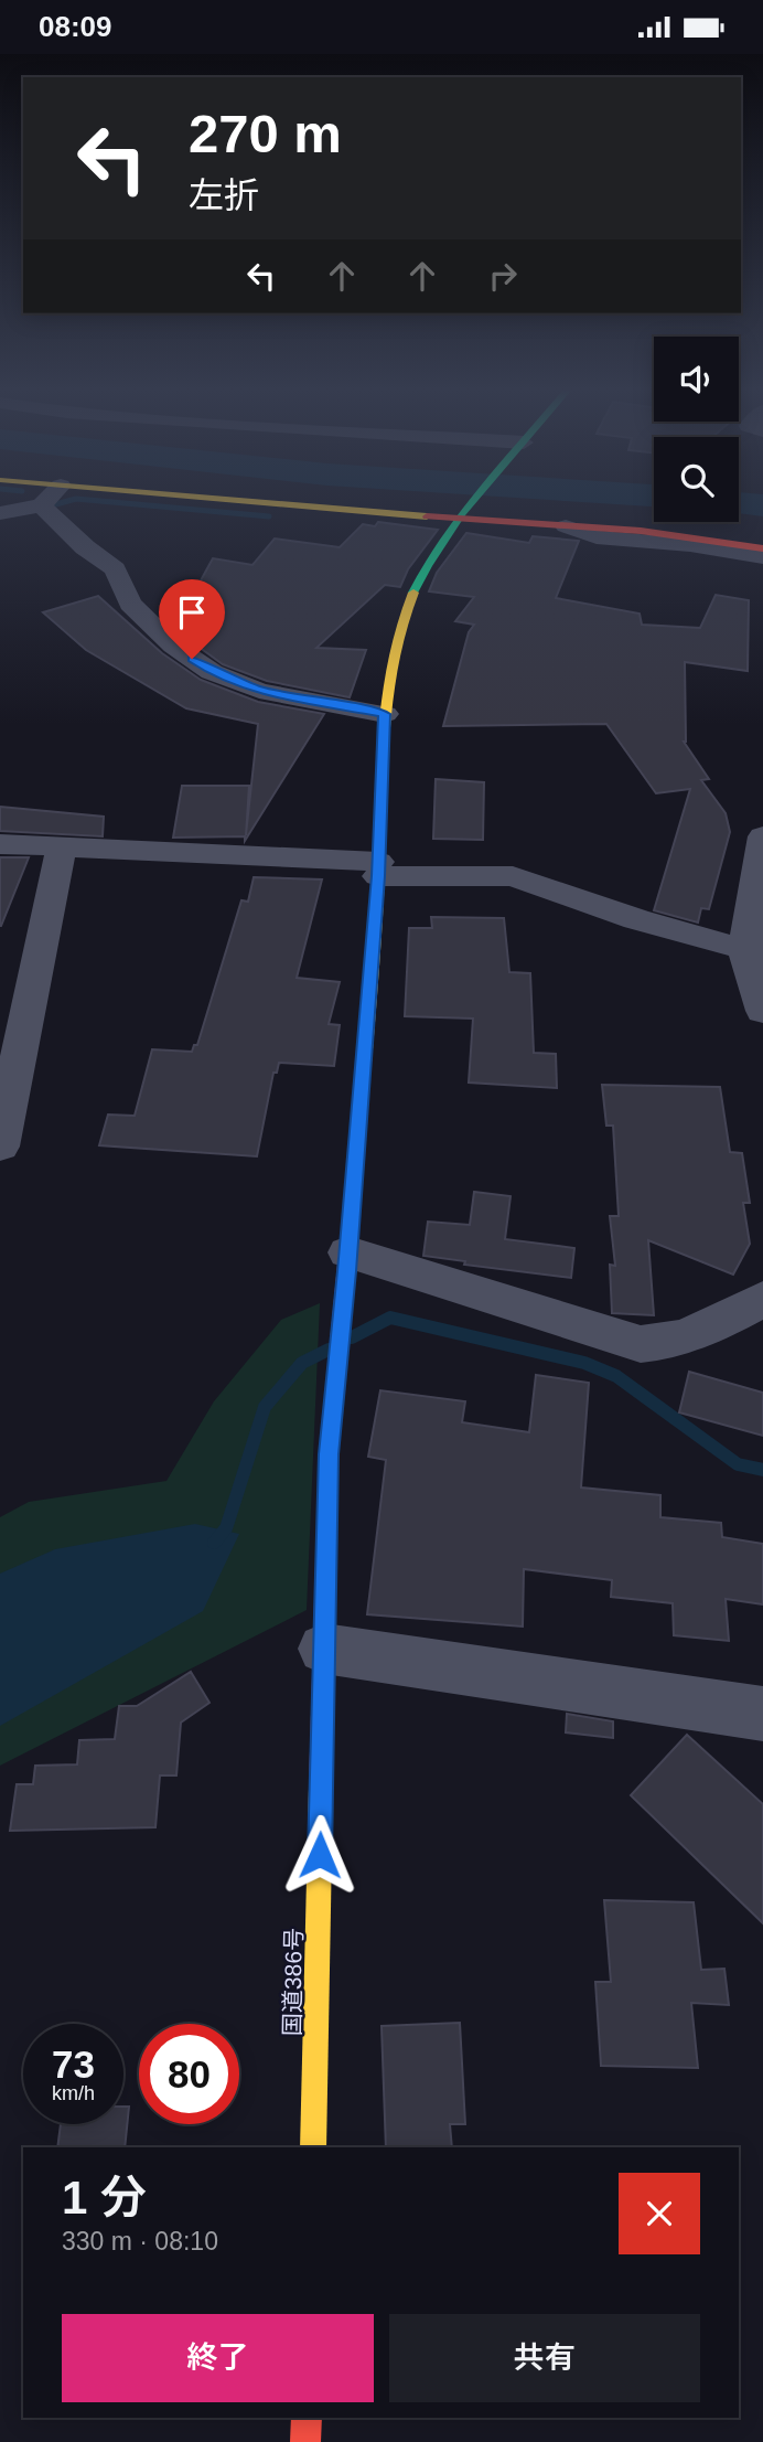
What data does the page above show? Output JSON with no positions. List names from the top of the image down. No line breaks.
{"streets":{"main road":["国道386号"]},"page":{"status":"08:09","turn":["270 m","左折"],"speed":"73 km/h","limit":"80","heading":["1 分","330 m · 08:10"],"buttons":["終了","共有"]}}
